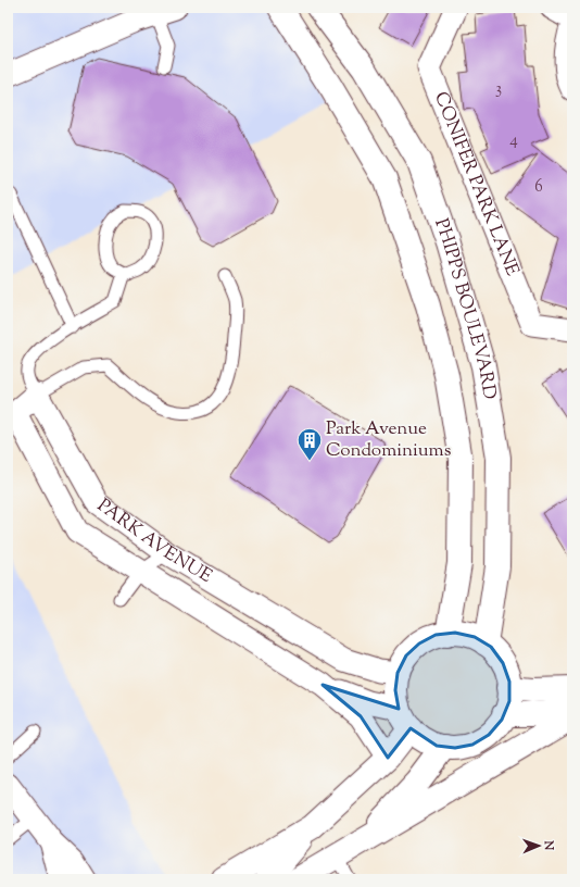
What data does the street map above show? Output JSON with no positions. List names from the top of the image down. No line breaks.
{"streets":{"main road":["PHIPPS BOULEVARD"],"street":["CONIFER PARK LANE","PARK AVENUE"]},"crossings":[["PHIPPS BOULEVARD","PARK AVENUE"]],"places":{"building":["Park Avenue Condominiums"]},"house_numbers":["3","4","6"],"north":"right"}
